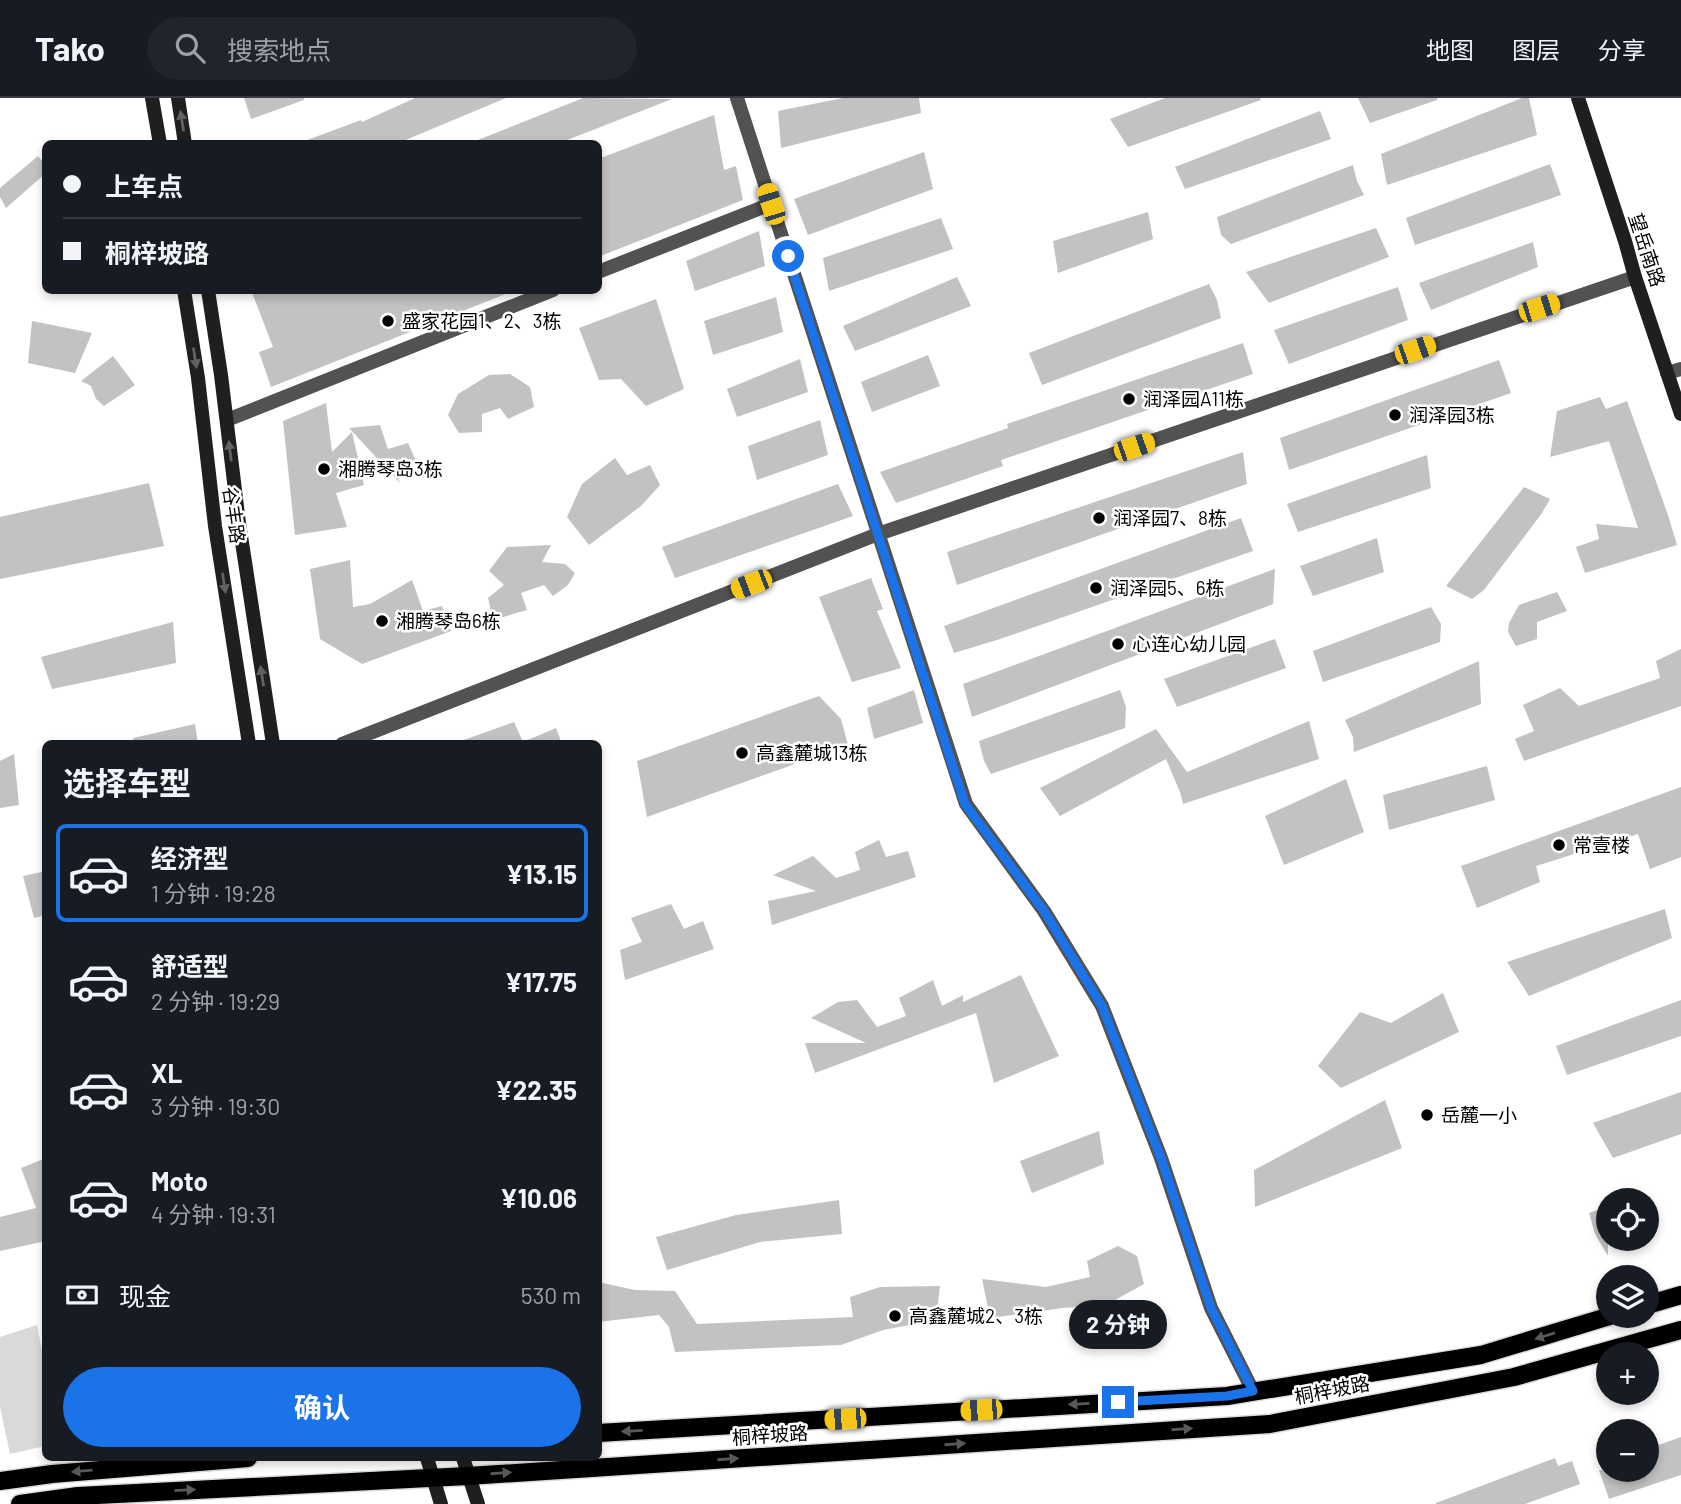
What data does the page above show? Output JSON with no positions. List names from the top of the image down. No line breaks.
{"streets":{"main road":["桐梓坡路"],"street":["望岳南路","谷丰路"]},"places":["盛家花园1、2、3栋","润泽园A11栋","润泽园3栋","湘腾琴岛3栋","润泽园7、8栋","润泽园5、6栋","湘腾琴岛6栋","心连心幼儿园","高鑫麓城13栋","常壹楼","岳麓一小","高鑫麓城2、3栋"],"page":{"header":"Tako","search":"搜索地点","nav":["地图","图层","分享"],"banner":["上车点","桐梓坡路"],"heading":"选择车型","list":[{"name":"经济型","note":"1 分钟 · 19:28","value":"¥13.15"},{"name":"舒适型","note":"2 分钟 · 19:29","value":"¥17.75"},{"name":"XL","note":"3 分钟 · 19:30","value":"¥22.35"},{"name":"Moto","note":"4 分钟 · 19:31","value":"¥10.06"}],"map_buttons":["+","−"],"pay":["现金","530 m"],"bubble":"2 分钟","buttons":"确认"}}
